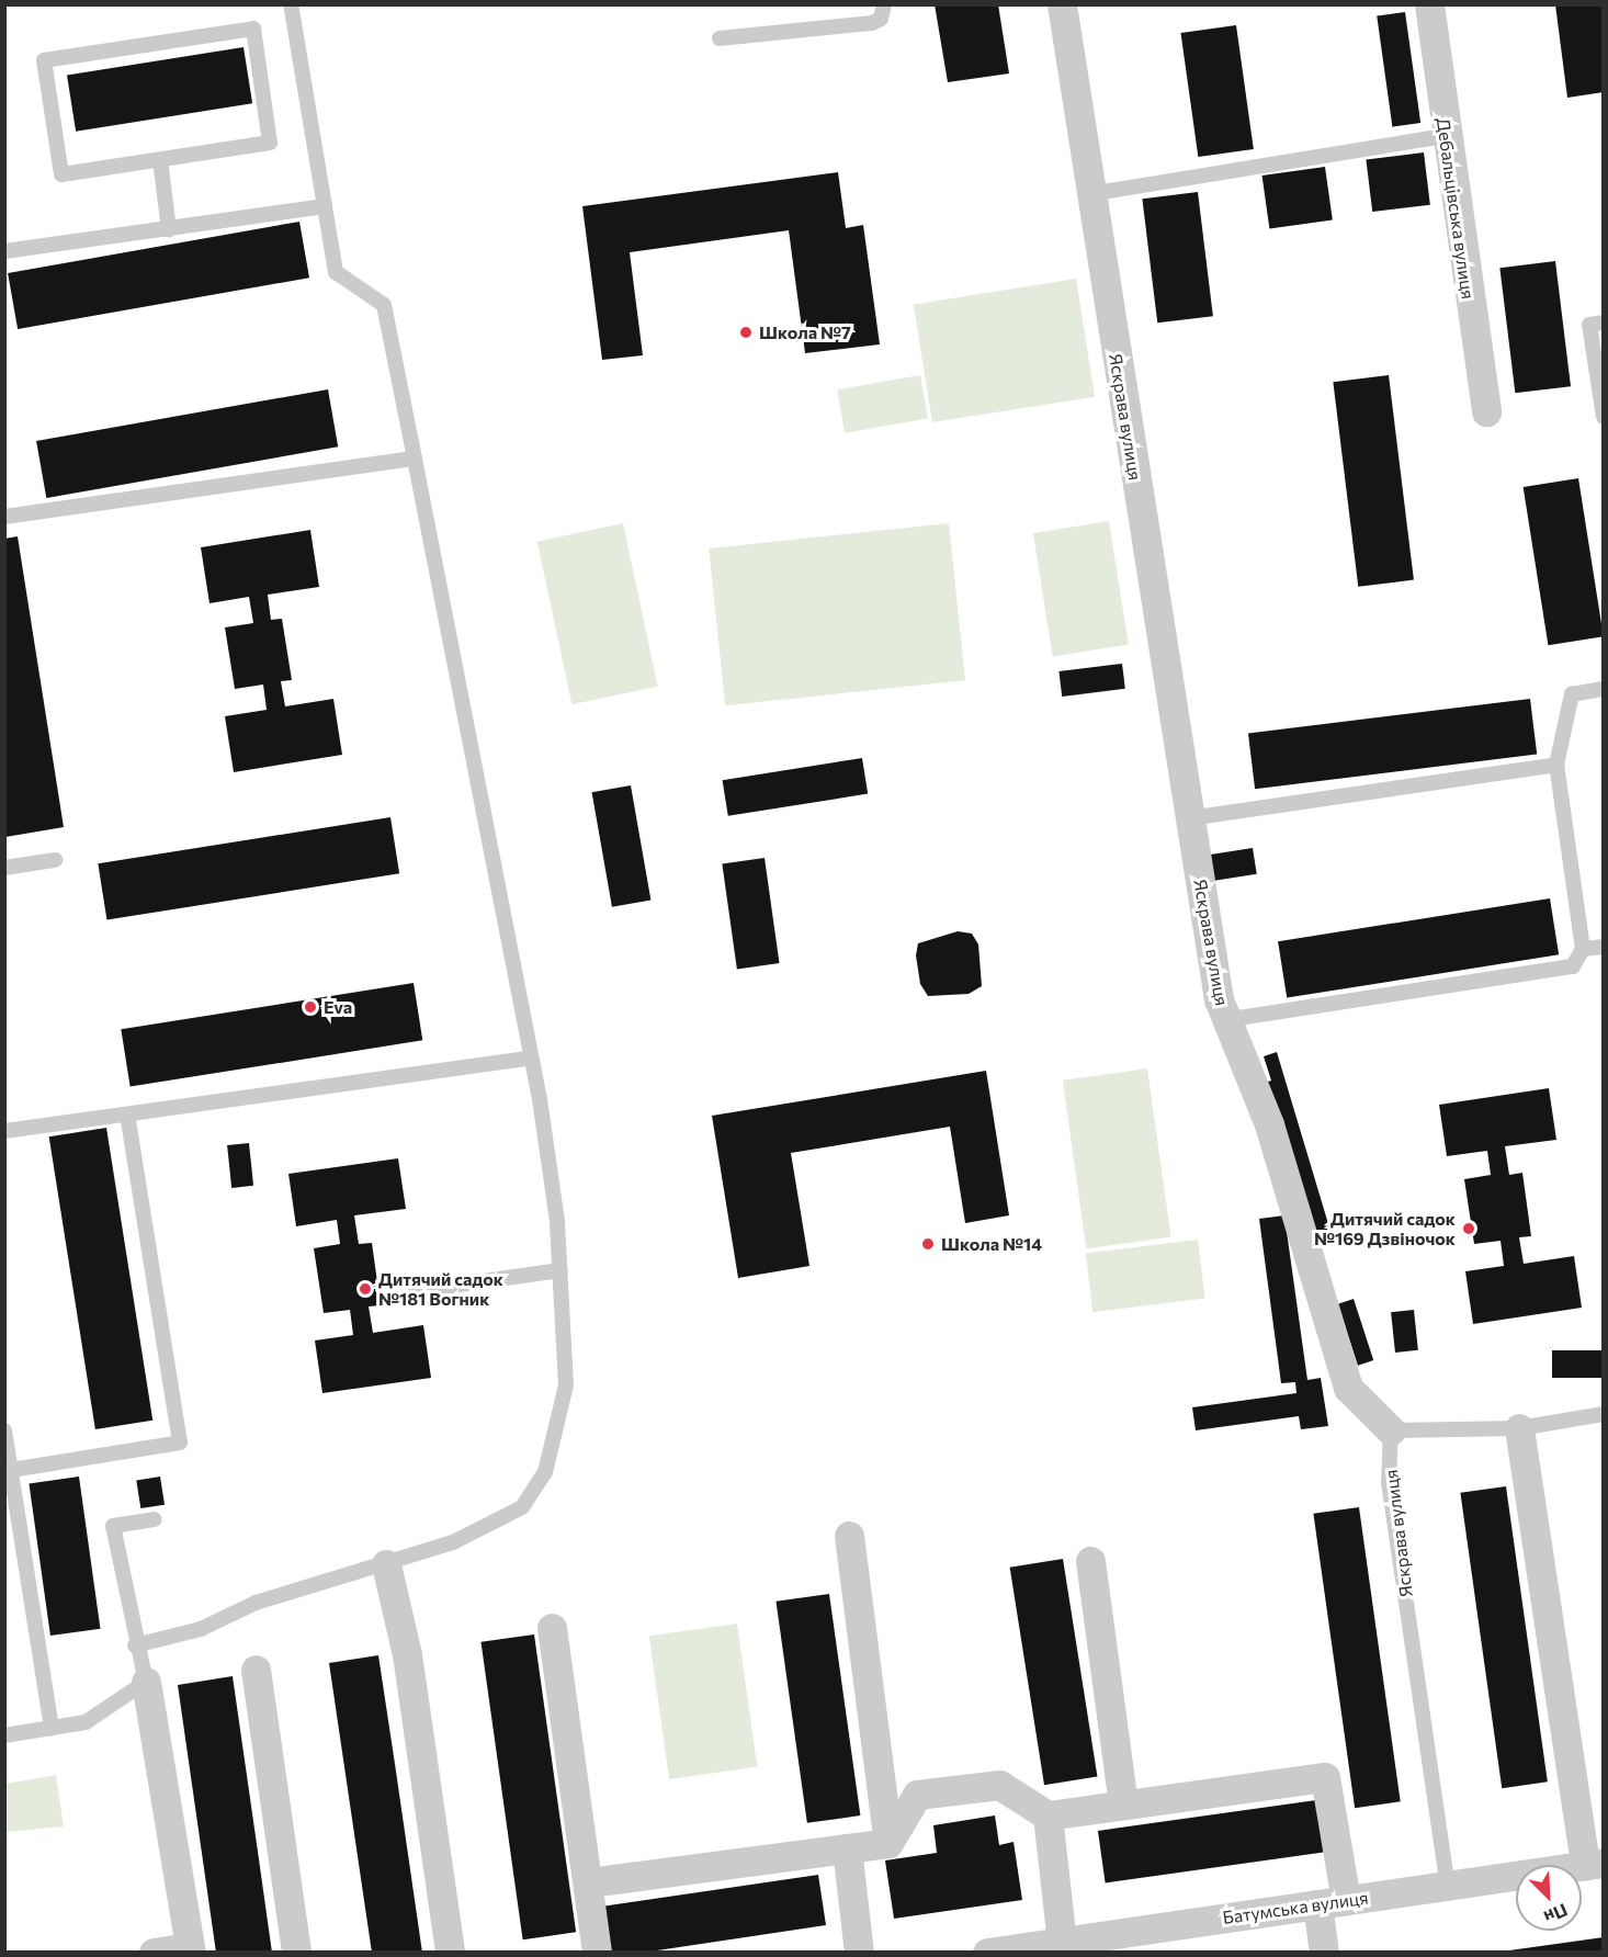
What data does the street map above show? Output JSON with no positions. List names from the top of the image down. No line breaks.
{"streets":{"street":["Дебальцівська вулиця","Яскрава вулиця","Батумська вулиця"]},"crossings":[["Яскрава вулиця","Батумська вулиця"]],"places":["Школа №7","Eva","Дитячий садок №169 Дзвіночок","Школа №14","Дитячий садок №181 Вогник"],"north":"bottom right"}
